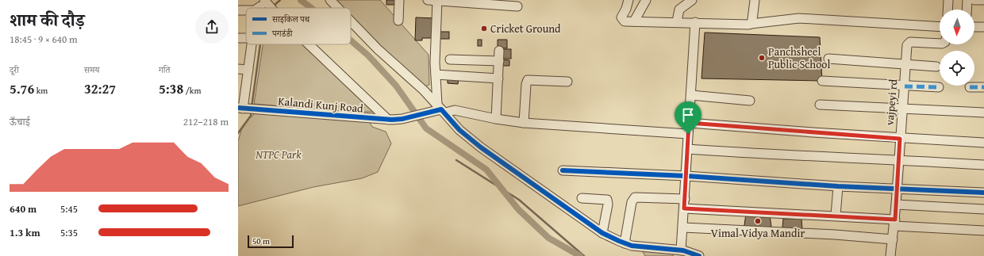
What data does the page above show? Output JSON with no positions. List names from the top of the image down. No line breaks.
{"streets":{"street":["vajpeyi rd","Kalandi Kunj Road"]},"parks":["NTPC Park"],"places":["Cricket Ground","Panchsheel Public School","Vimal Vidya Mandir"],"legend":["साइकिल पथ","पगडंडी"],"scale_bar":"50 m","north":"bottom","page":{"heading":["शाम की दौड़","18:45 · 9 × 640 m"],"stats":[["दूरी","5.76 km"],["समय","32:27"],["गति","5:38 /km"]],"chart":["ऊँचाई","212–218 m"],"list":[{"name":"640 m","note":"5:45"},{"name":"1.3 km","note":"5:35"}],"scale":"50 m"}}
